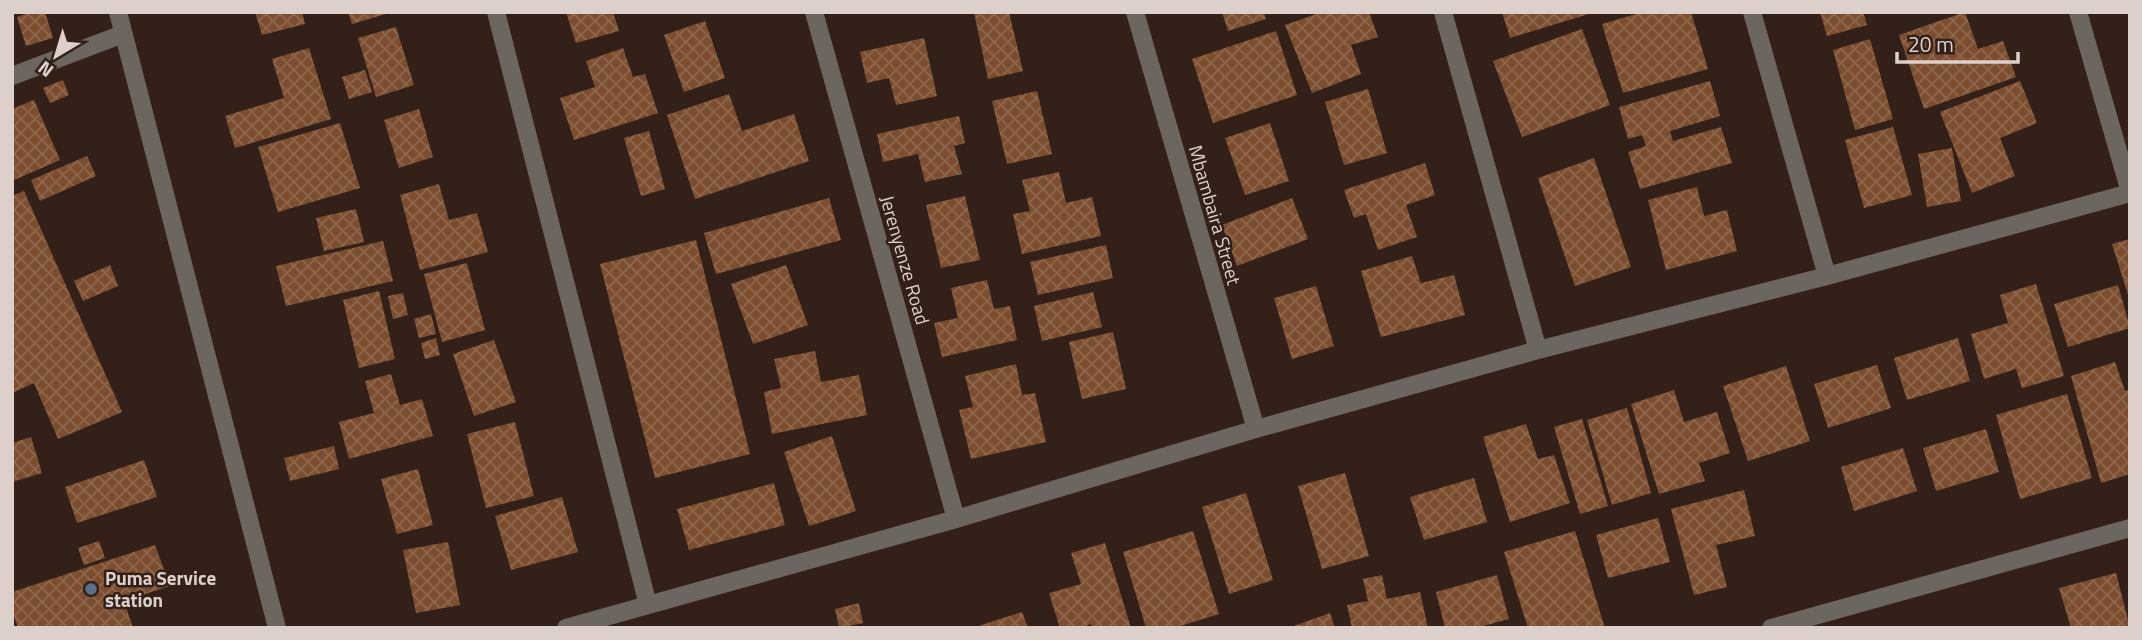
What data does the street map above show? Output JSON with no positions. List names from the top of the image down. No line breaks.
{"streets":{"street":["Mbambaira Street","Jerenyenze Road"]},"places":["Puma Service station"],"scale_bar":"20 m","north":"bottom left"}
